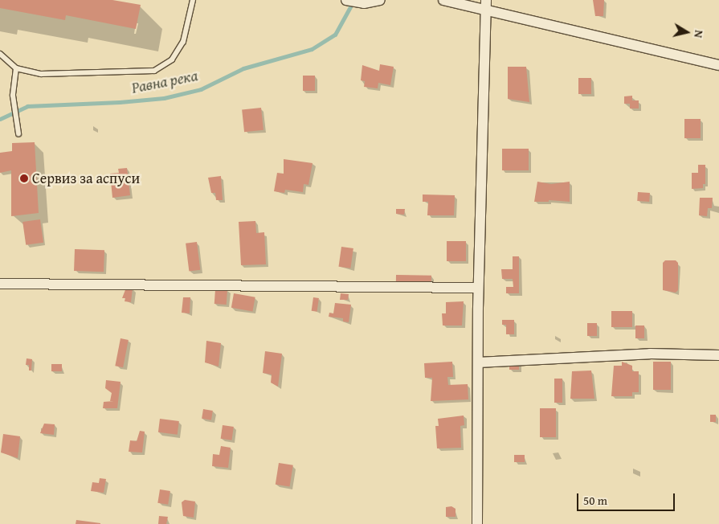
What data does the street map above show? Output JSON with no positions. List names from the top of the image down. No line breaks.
{"water":["Равна река"],"places":["Сервиз за аспуси"],"scale_bar":"50 m","north":"right"}
